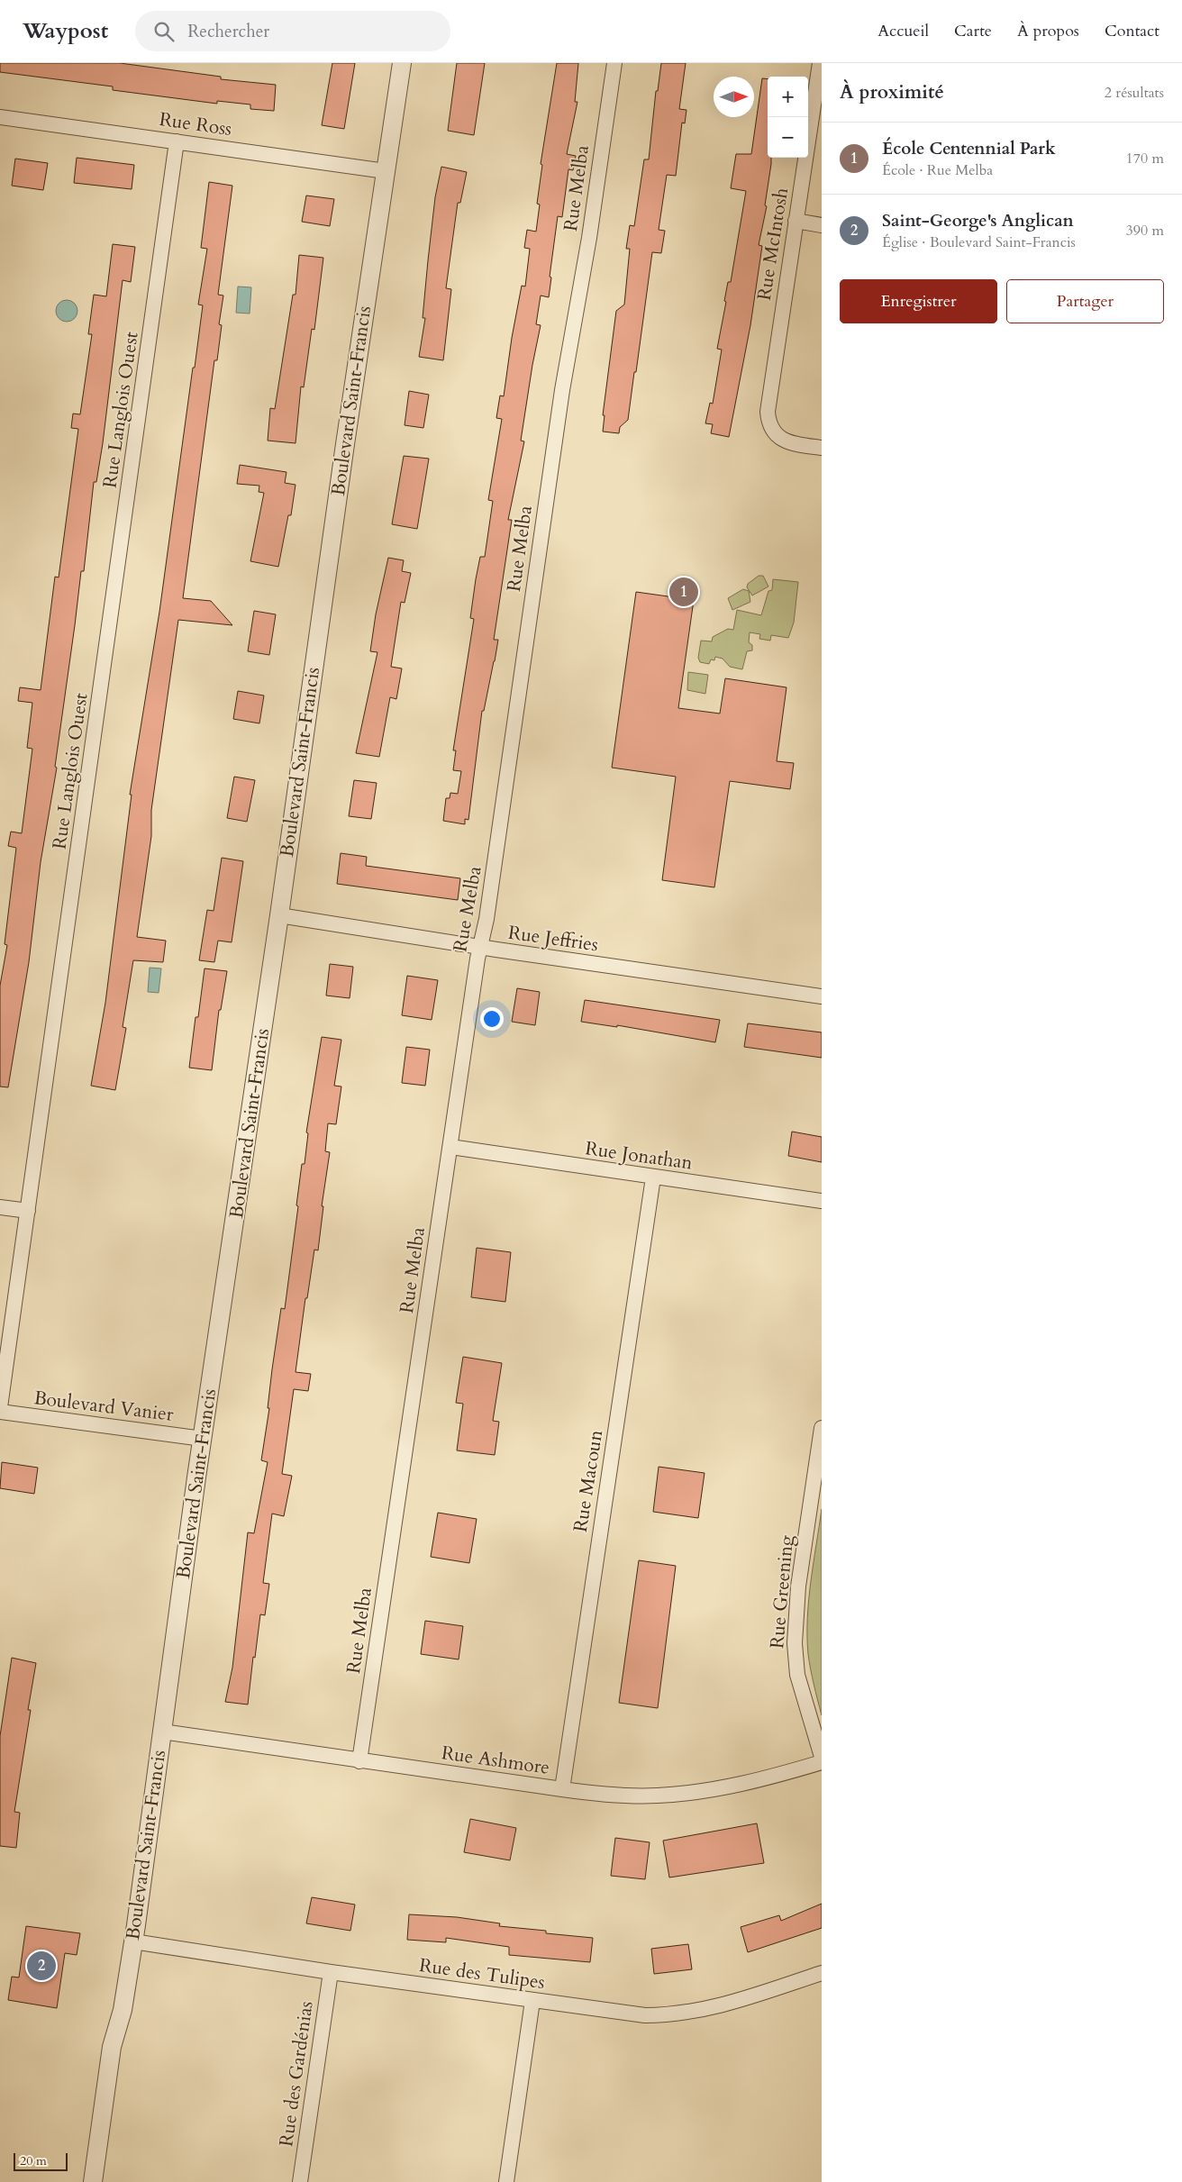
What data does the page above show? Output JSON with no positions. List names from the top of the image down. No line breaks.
{"streets":{"street":["Rue Ross","Rue Melba","Rue McIntosh","Boulevard Saint-Francis","Rue Langlois Ouest","Rue Jeffries","Rue Jonathan","Boulevard Vanier","Rue Macoun","Rue Greening","Rue Ashmore","Rue des Tulipes","Rue des Gardénias"]},"crossings":[["Rue Ross","Boulevard Saint-Francis"],["Rue Ross","Rue Langlois Ouest"],["Rue Melba","Rue Jeffries"],["Rue Melba","Rue Jonathan"],["Rue Melba","Rue Ashmore"],["Boulevard Saint-Francis","Rue Jeffries"],["Boulevard Saint-Francis","Boulevard Vanier"],["Boulevard Saint-Francis","Rue Ashmore"],["Boulevard Saint-Francis","Rue des Tulipes"],["Rue Jonathan","Rue Macoun"],["Rue Macoun","Rue Ashmore"],["Rue des Tulipes","Rue des Gardénias"]],"scale_bar":"20 m","north":"right","page":{"header":"Waypost","search":"Rechercher","nav":["Accueil","Carte","À propos","Contact"],"heading":["À proximité","2 résultats"],"map_buttons":["+","−"],"list":[{"mark":"1","name":"École Centennial Park","note":"École · Rue Melba","value":"170 m"},{"mark":"2","name":"Saint-George's Anglican","note":"Église · Boulevard Saint-Francis","value":"390 m"}],"buttons":["Enregistrer","Partager"],"pins":["1","2"],"scale":"20 m"}}
